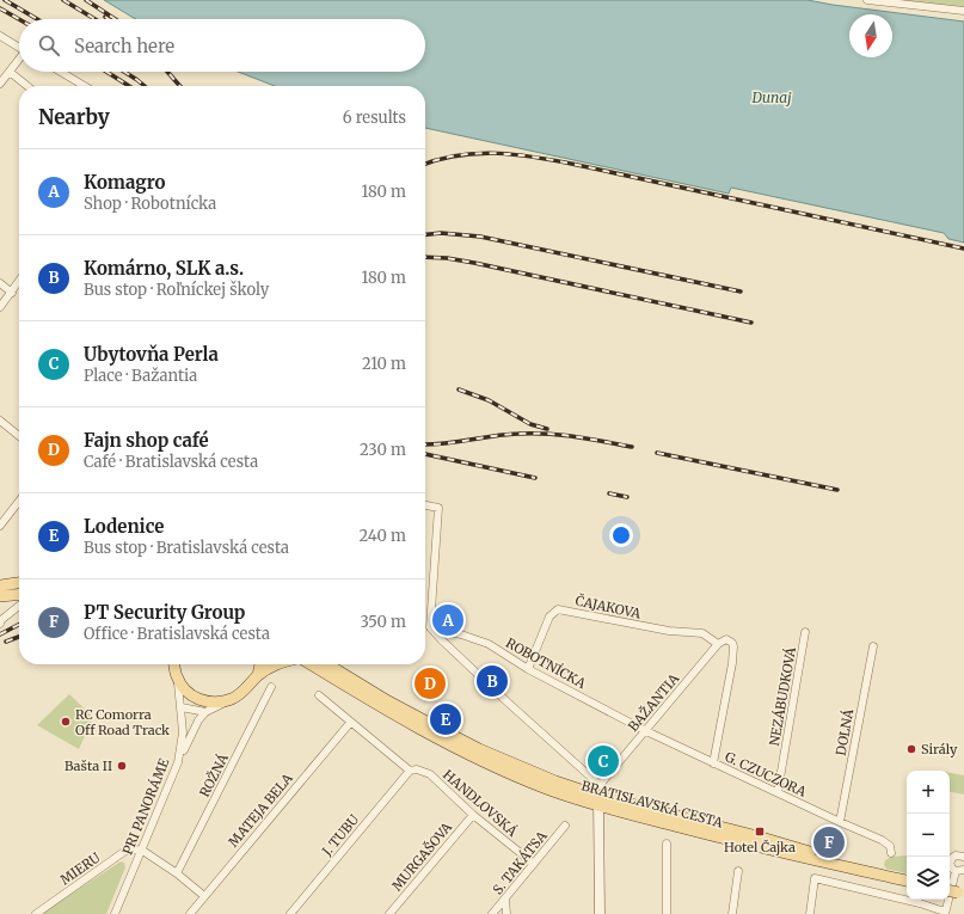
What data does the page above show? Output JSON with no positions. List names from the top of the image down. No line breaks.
{"streets":{"main road":["BRATISLAVSKÁ CESTA"],"street":["ČAJAKOVA","ROBOTNÍCKA","NEZÁBUDKOVÁ","BAŽANTIA","DOLNÁ","G. CZUCZORA","ROŽNÁ","HANDLOVSKÁ","PRI PANORÁME","MATEJA BELA","J. TUBU","MURGAŠOVA","S. TAKÁTSA","MIERU"]},"crossings":[["ČAJAKOVA","ROBOTNÍCKA"],["ČAJAKOVA","BAŽANTIA"],["ROBOTNÍCKA","BAŽANTIA"],["ROBOTNÍCKA","G. CZUCZORA"],["NEZÁBUDKOVÁ","G. CZUCZORA"],["BAŽANTIA","G. CZUCZORA"],["BAŽANTIA","BRATISLAVSKÁ CESTA"],["DOLNÁ","G. CZUCZORA"],["HANDLOVSKÁ","MATEJA BELA"],["HANDLOVSKÁ","J. TUBU"],["HANDLOVSKÁ","MURGAŠOVA"],["HANDLOVSKÁ","S. TAKÁTSA"],["PRI PANORÁME","MIERU"]],"water":["Dunaj"],"places":{"other":["RC Comorra Off Road Track","Sirály","Bašta II"],"transit":["Hotel Čajka"]},"north":"bottom","page":{"search":"Search here","heading":["Nearby","6 results"],"list":[{"mark":"A","name":"Komagro","note":"Shop · Robotnícka","value":"180 m"},{"mark":"B","name":"Komárno, SLK a.s.","note":"Bus stop · Roľníckej školy","value":"180 m"},{"mark":"C","name":"Ubytovňa Perla","note":"Place · Bažantia","value":"210 m"},{"mark":"D","name":"Fajn shop café","note":"Café · Bratislavská cesta","value":"230 m"},{"mark":"E","name":"Lodenice","note":"Bus stop · Bratislavská cesta","value":"240 m"},{"mark":"F","name":"PT Security Group","note":"Office · Bratislavská cesta","value":"350 m"}],"pins":["A","B","D","E","C","F"],"map_buttons":["+","−"]}}
